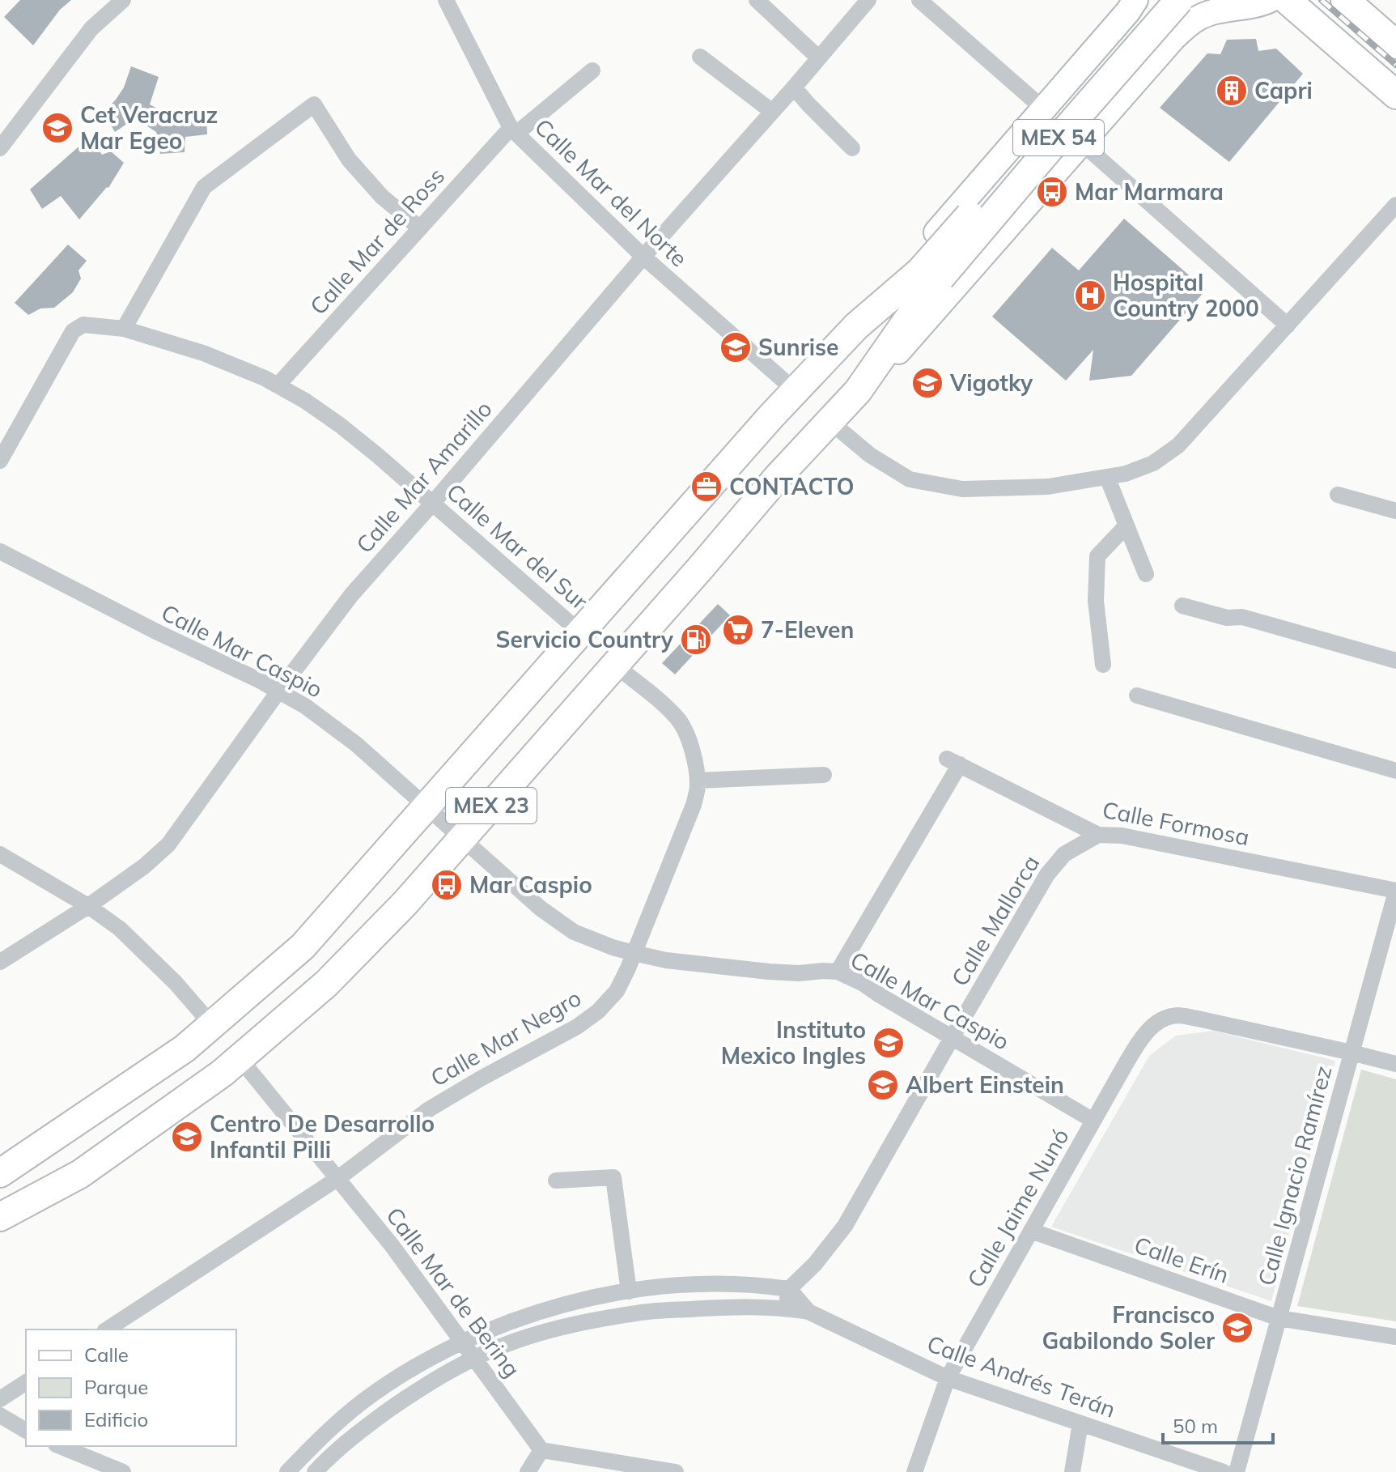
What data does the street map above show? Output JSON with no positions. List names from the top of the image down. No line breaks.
{"streets":{"main road":["MEX 54","MEX 23"],"street":["Calle Mar del Norte","Calle Mar de Ross","Calle Mar Amarillo","Calle Mar del Sur","Calle Mar Caspio","Calle Formosa","Calle Mallorca","Calle Mar Negro","Calle Ignacio Ramírez","Calle Jaime Nunó","Calle Erín","Calle Mar de Bering","Calle Andrés Terán"]},"crossings":[["MEX 54","MEX 23"],["Calle Mar del Norte","Calle Mar de Ross"],["Calle Mar del Norte","Calle Mar Amarillo"],["Calle Mar del Norte","MEX 23"],["Calle Mar de Ross","Calle Mar del Sur"],["Calle Mar Amarillo","Calle Mar del Sur"],["Calle Mar Amarillo","Calle Mar Caspio"],["Calle Mar del Sur","MEX 23"],["Calle Mar Caspio","MEX 23"],["Calle Mar Caspio","Calle Formosa"],["Calle Mar Caspio","Calle Mallorca"],["Calle Mar Caspio","Calle Mar Negro"],["Calle Mar Caspio","Calle Jaime Nunó"],["MEX 23","Calle Mar Negro"],["MEX 23","Calle Mar de Bering"],["Calle Formosa","Calle Mallorca"],["Calle Formosa","Calle Ignacio Ramírez"],["Calle Mallorca","Calle Andrés Terán"],["Calle Mar Negro","Calle Mar de Bering"],["Calle Ignacio Ramírez","Calle Jaime Nunó"],["Calle Ignacio Ramírez","Calle Erín"],["Calle Jaime Nunó","Calle Erín"],["Calle Jaime Nunó","Calle Andrés Terán"],["Calle Mar de Bering","Calle Andrés Terán"]],"places":{"building":["Capri"],"school or university":["Cet Veracruz Mar Egeo","Sunrise","Vigotky","Instituto Mexico Ingles","Albert Einstein","Centro De Desarrollo Infantil Pilli","Francisco Gabilondo Soler"],"bus stop":["Mar Marmara","Mar Caspio"],"hospital":["Hospital Country 2000"],"office":["CONTACTO"],"supermarket":["7-Eleven"],"fuel station":["Servicio Country"]},"legend":["Calle","Parque","Edificio"],"scale_bar":"50 m"}
